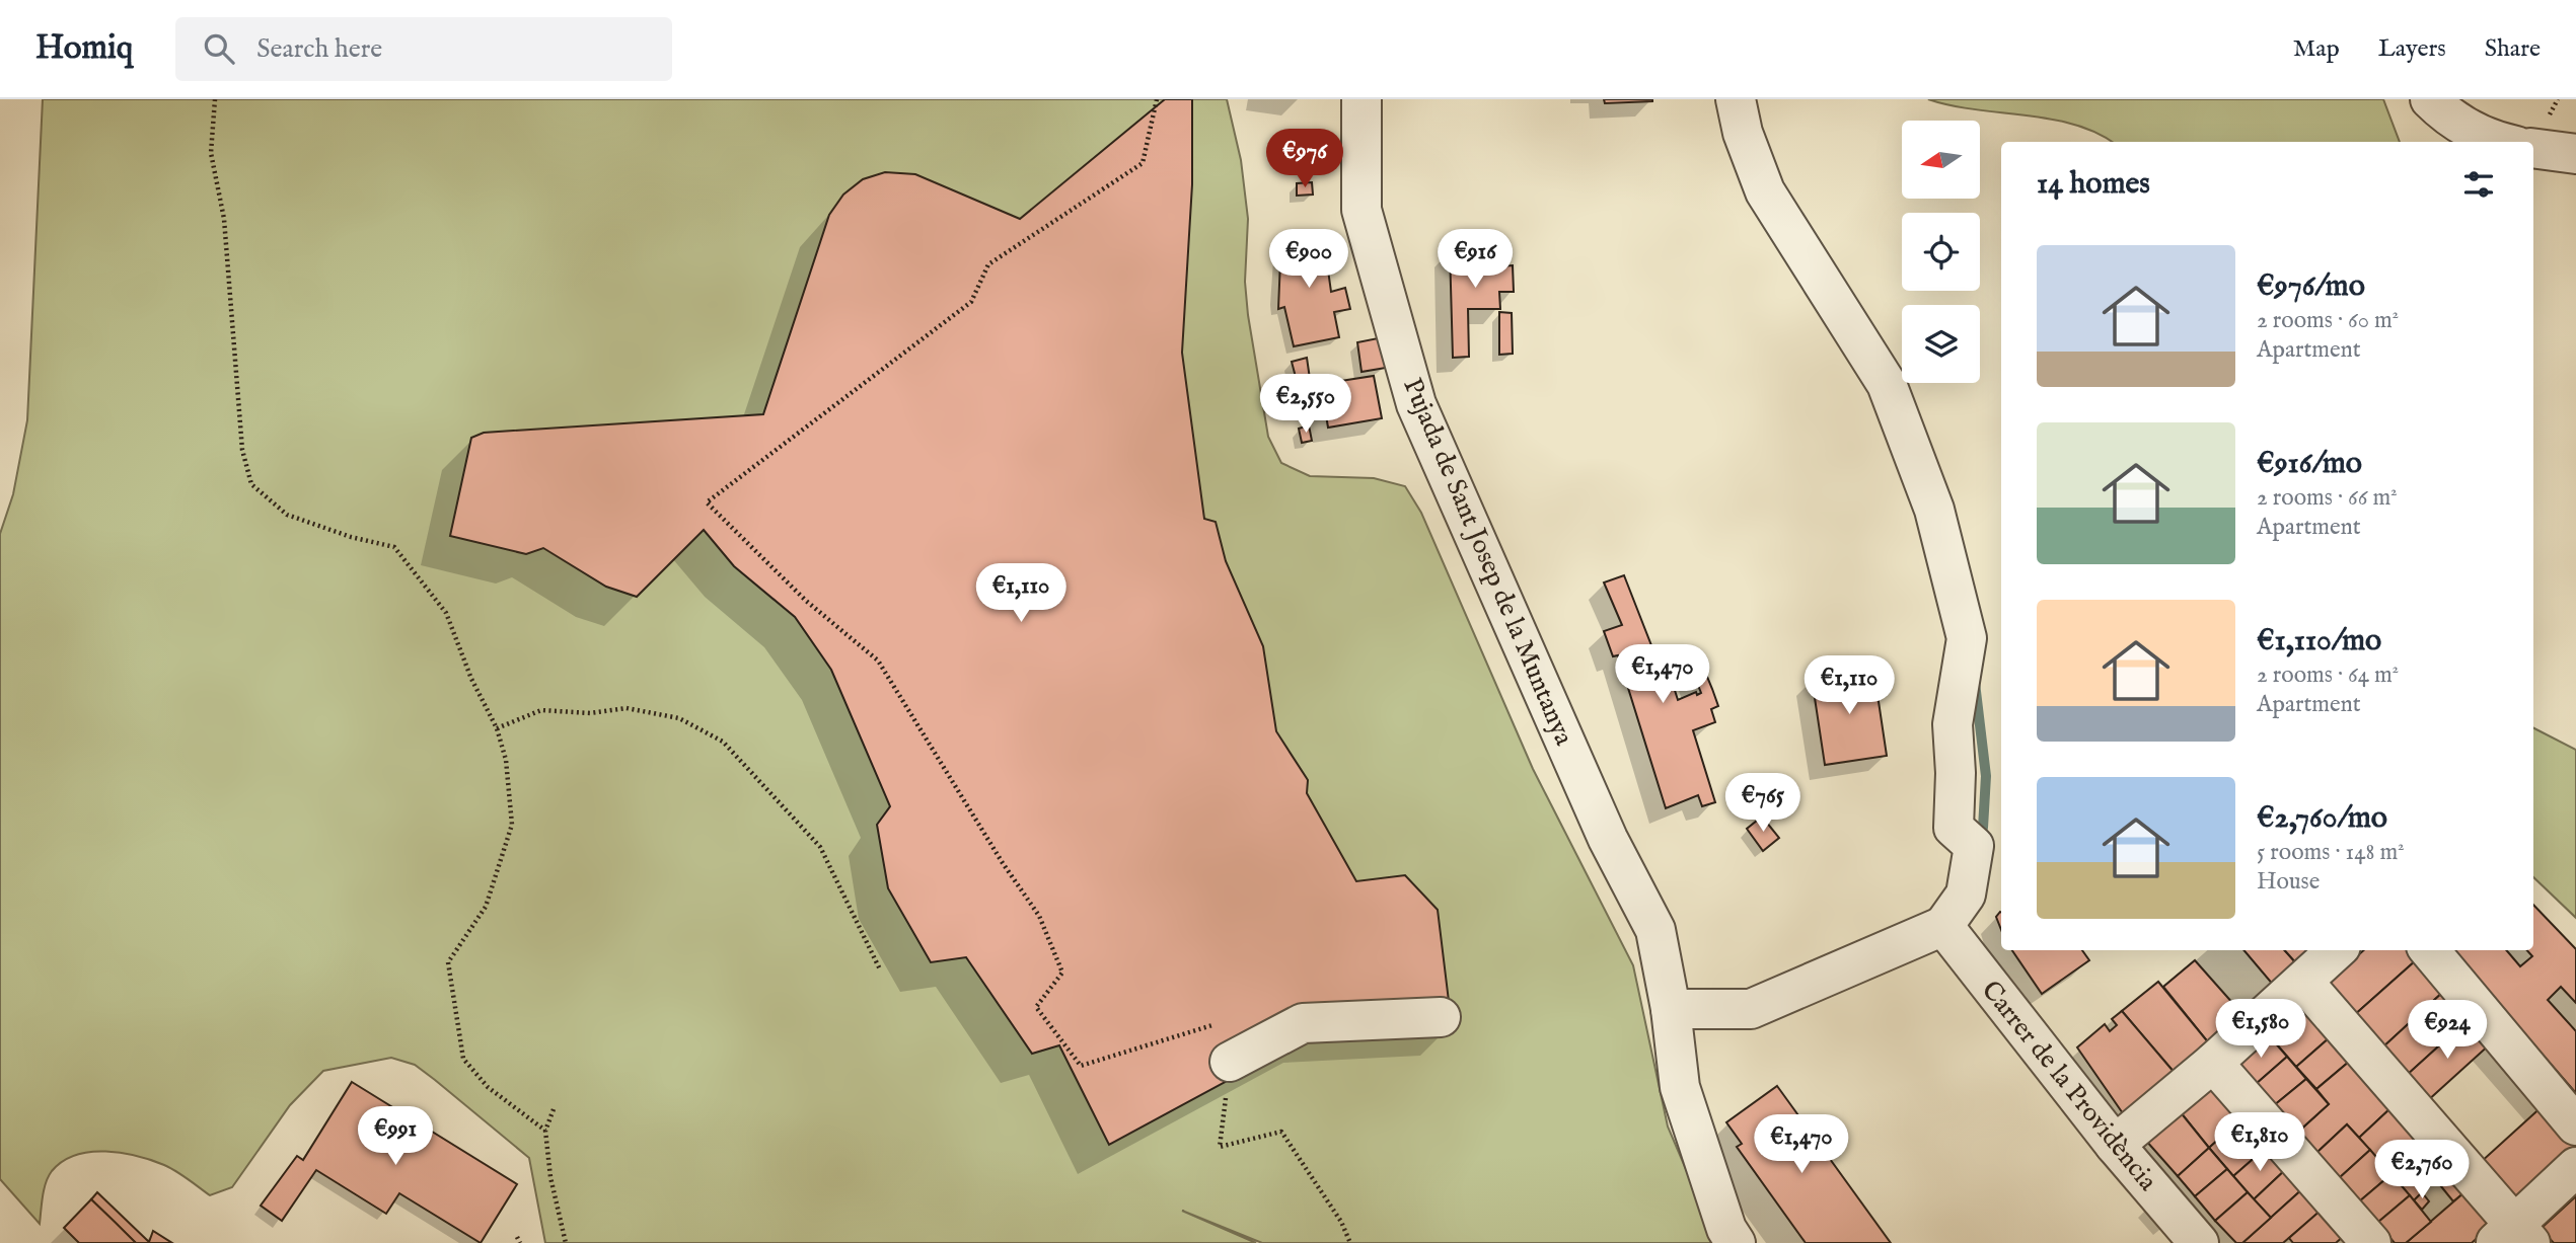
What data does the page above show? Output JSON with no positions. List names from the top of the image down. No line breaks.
{"streets":{"street":["Pujada de Sant Josep de la Muntanya","Carrer de la Providència"]},"north":"left","page":{"header":"Homiq","search":"Search here","nav":["Map","Layers","Share"],"price":["€976","€900","€916","€2,550","€1,110","€1,470","€1,110","€765","€1,580","€924","€991","€1,810","€1,470","€2,760"],"heading":"14 homes","list":[{"name":"€976/mo","note":"2 rooms · 60 m² · Apartment"},{"name":"€916/mo","note":"2 rooms · 66 m² · Apartment"},{"name":"€1,110/mo","note":"2 rooms · 64 m² · Apartment"},{"name":"€2,760/mo","note":"5 rooms · 148 m² · House"}]}}
